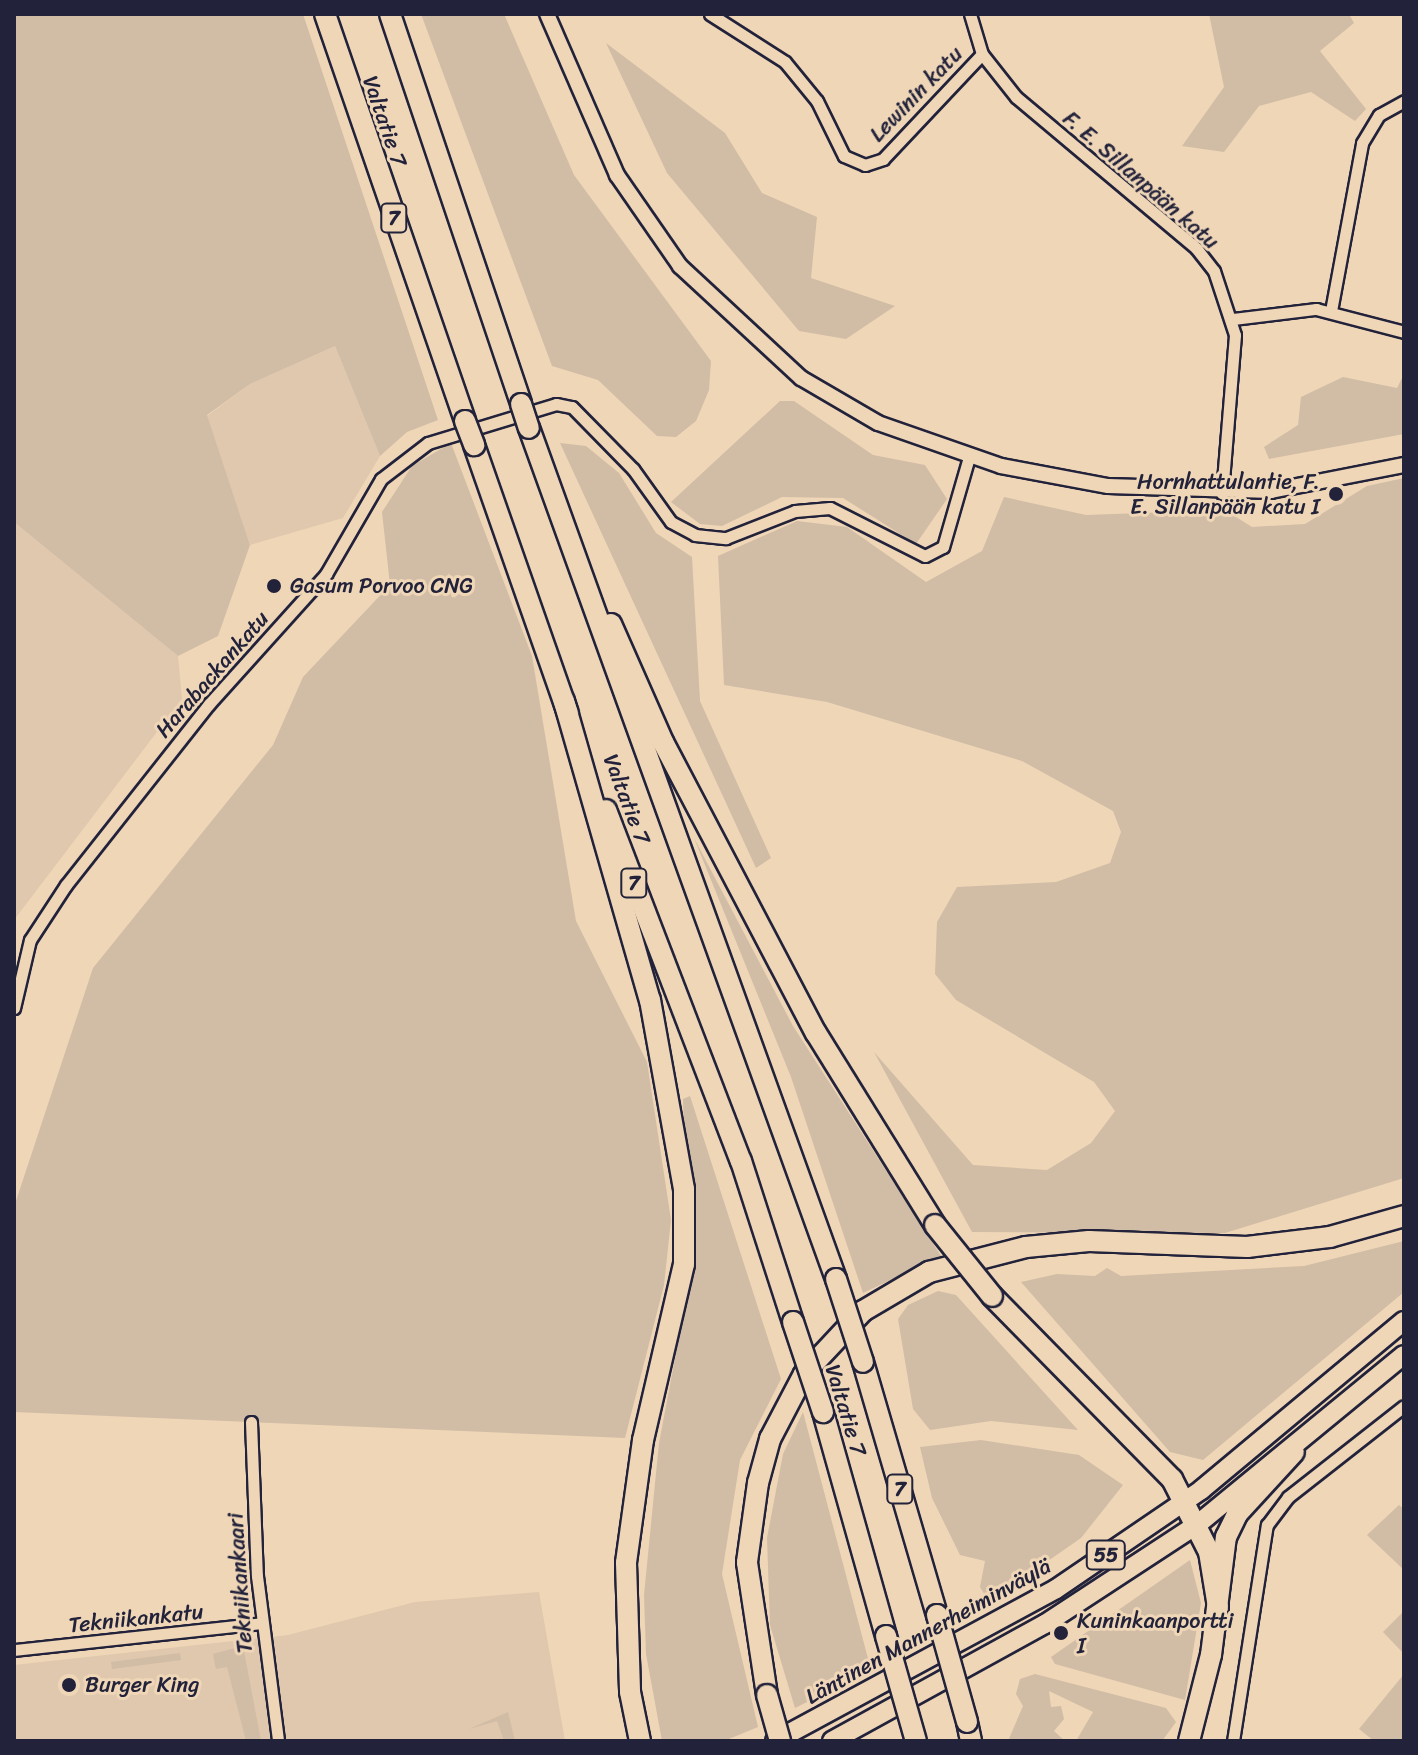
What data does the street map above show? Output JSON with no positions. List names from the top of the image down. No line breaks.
{"streets":{"highway":["Valtatie 7","7"],"main road":["55","Läntinen Mannerheiminväylä"],"street":["Lewinin katu","F. E. Sillanpään katu","Harabackankatu","Tekniikankaari","Tekniikankatu"]},"crossings":[["Lewinin katu","F. E. Sillanpään katu"],["Tekniikankaari","Tekniikankatu"]],"places":["Hornhattulantie, F. E. Sillanpään katu I","Gasum Porvoo CNG","Kuninkaanportti I","Burger King"]}
